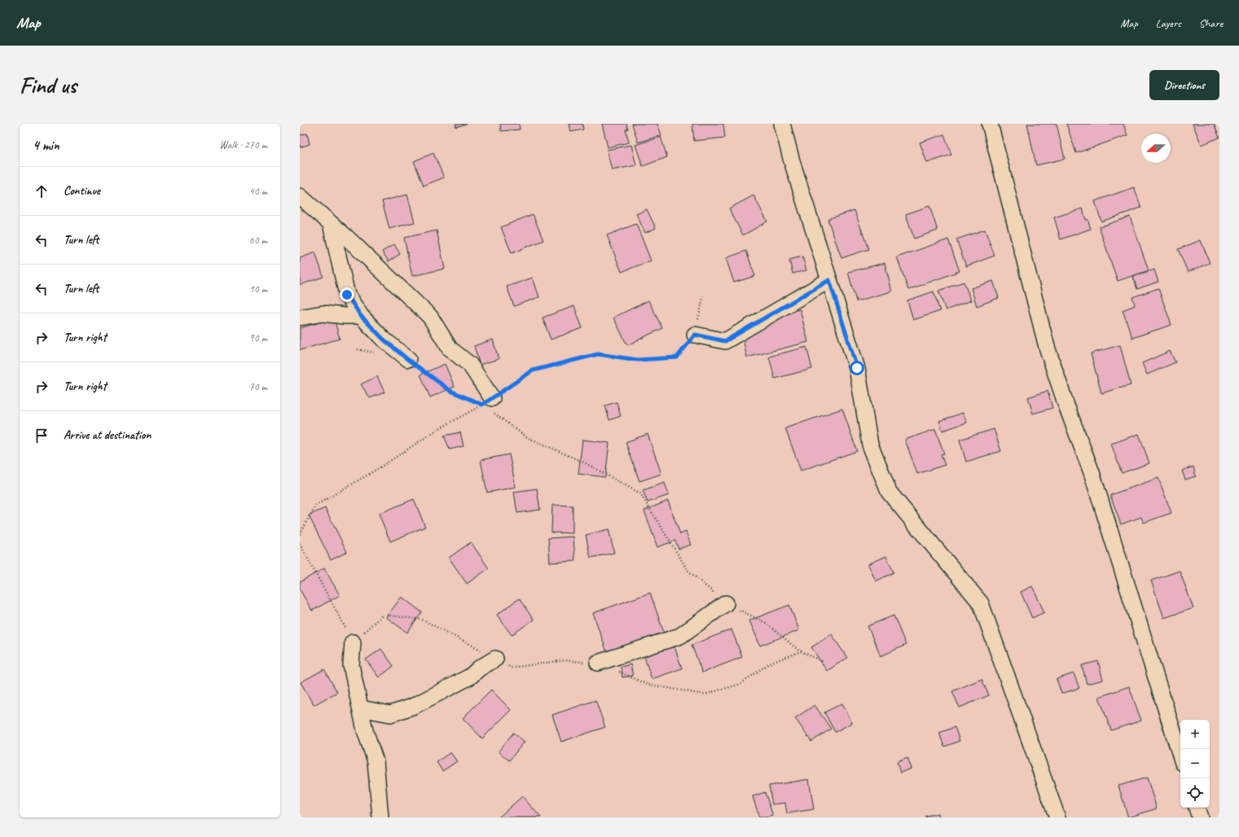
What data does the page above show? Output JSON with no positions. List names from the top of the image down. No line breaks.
{"north":"left","page":{"header":"Map","nav":["Map","Layers","Share"],"buttons":"Directions","title":"Find us","heading":["4 min","Walk · 270 m"],"list":[["Continue","40 m"],["Turn left","60 m"],["Turn left","10 m"],["Turn right","90 m"],["Turn right","70 m"],"Arrive at destination"],"map_buttons":["+","−"]}}
